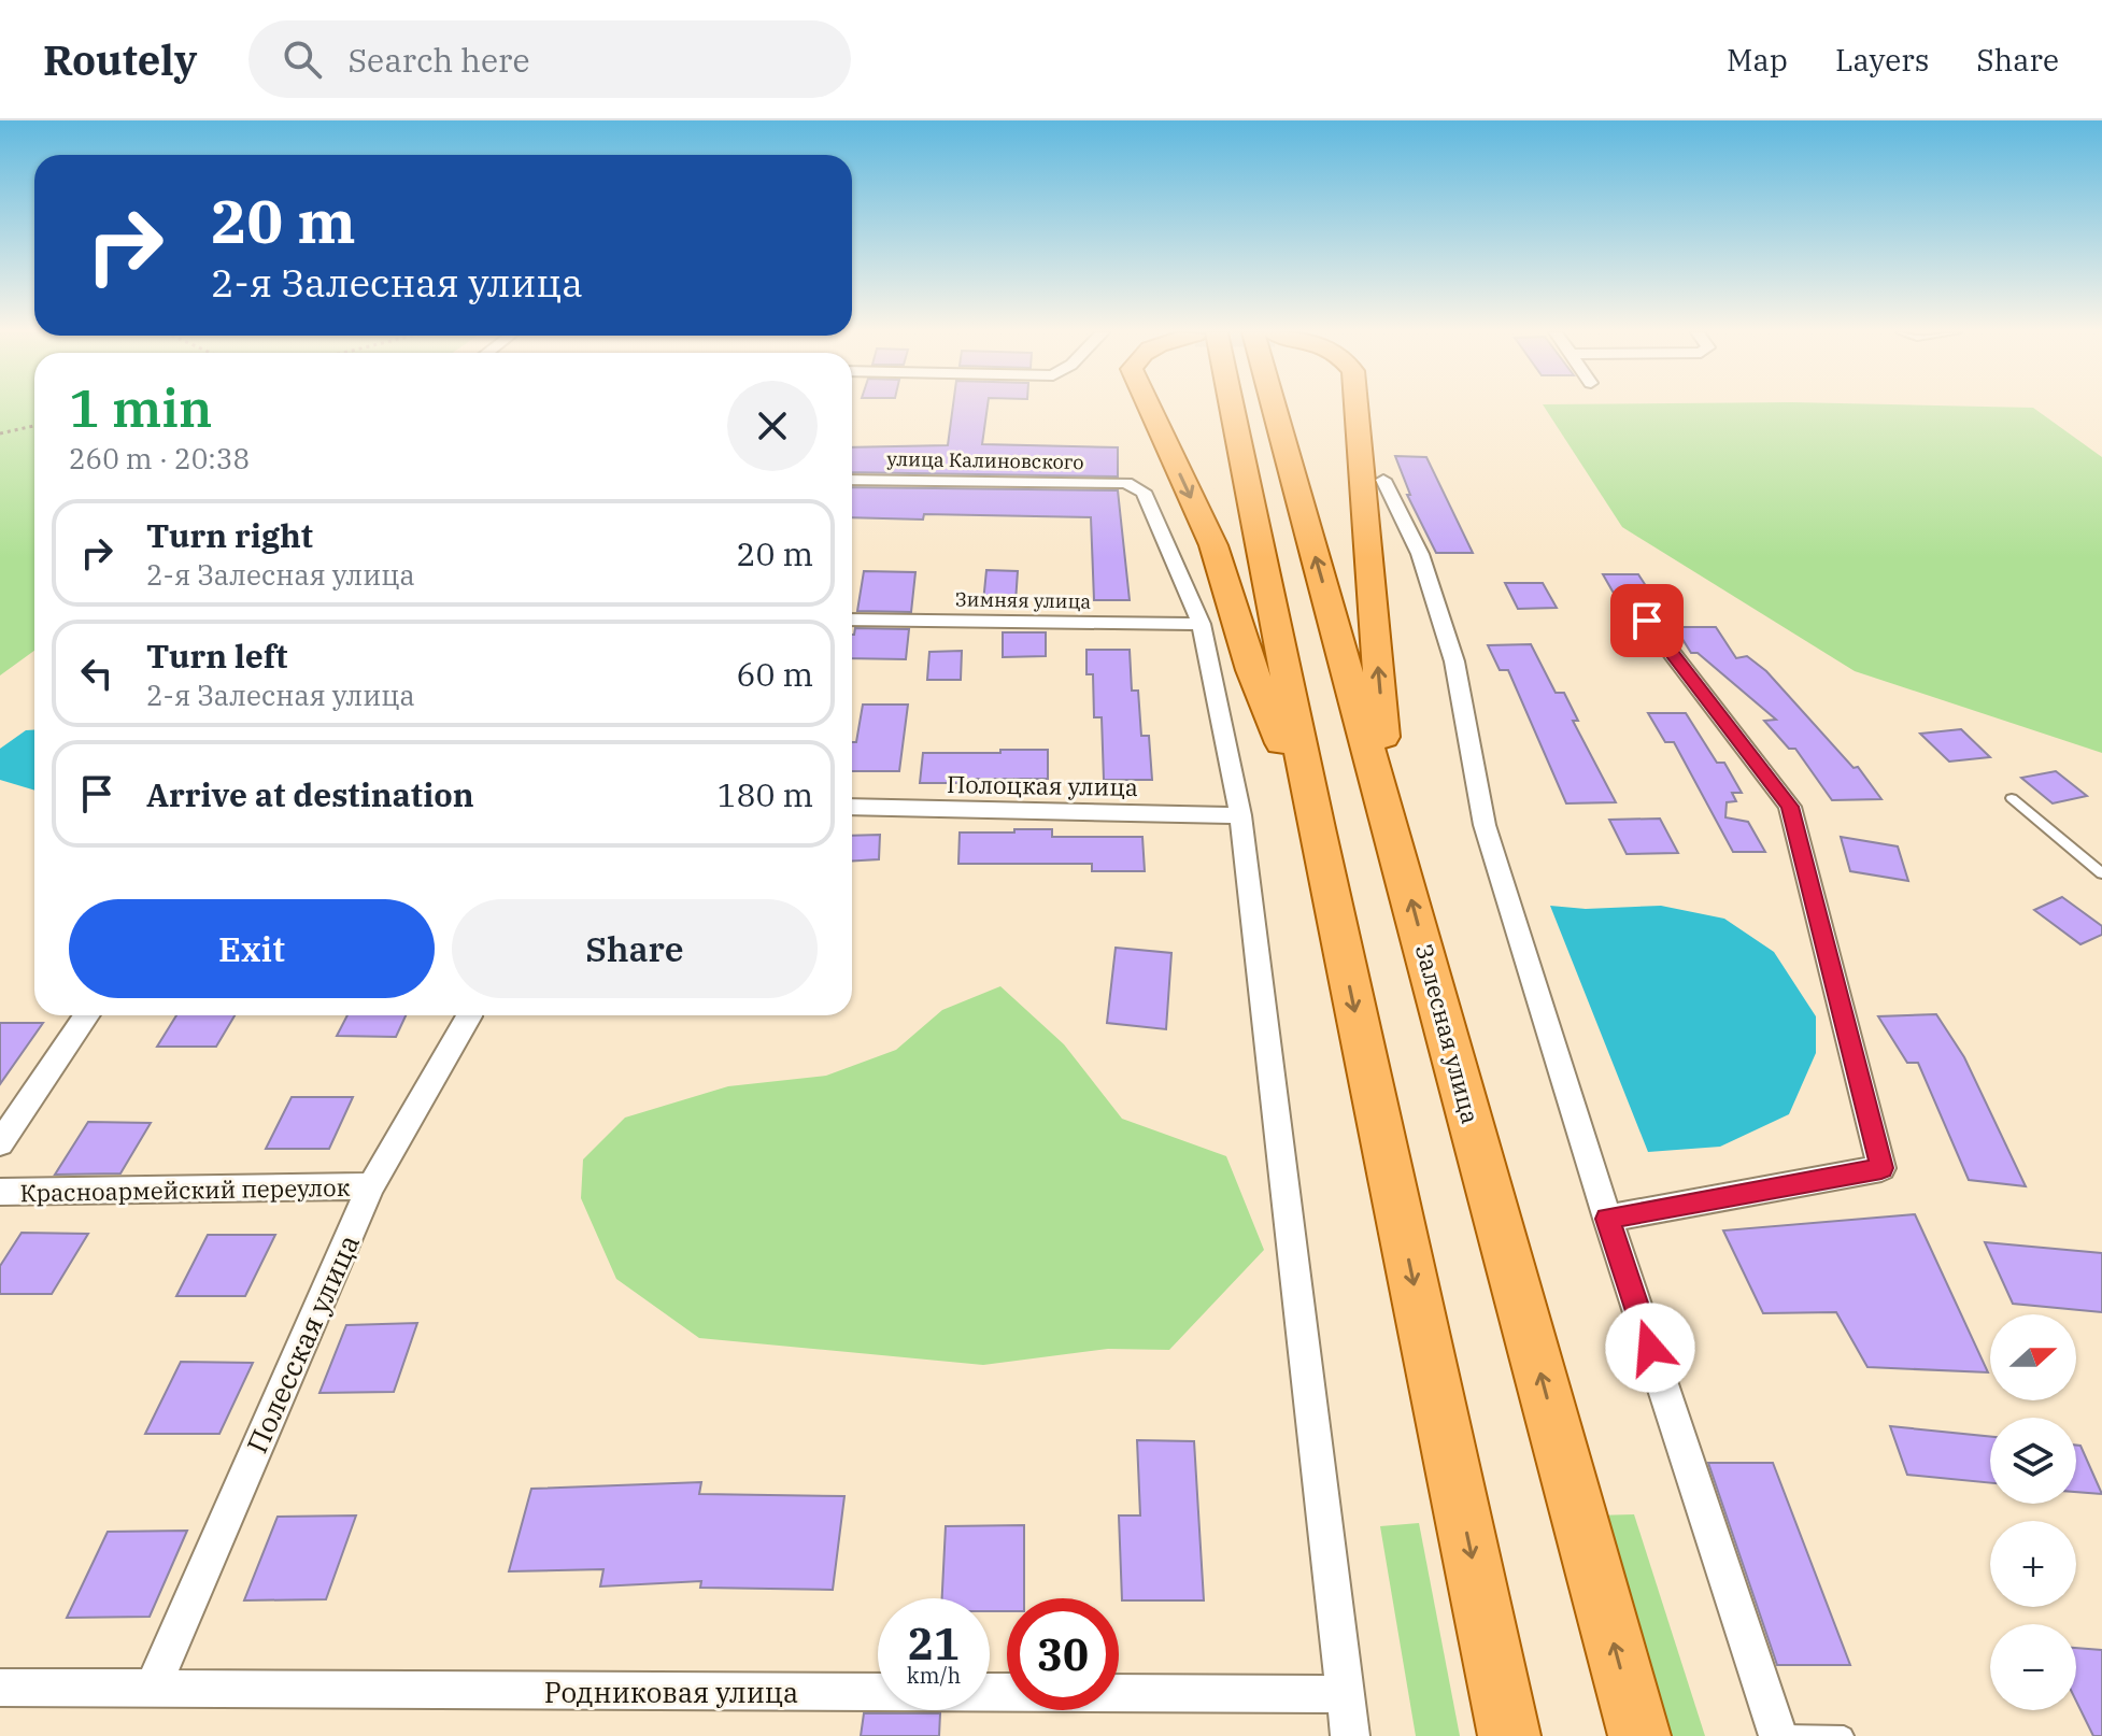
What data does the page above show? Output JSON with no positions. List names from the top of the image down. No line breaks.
{"streets":{"main road":["Залесная улица"],"street":["улица Калиновского","Зимняя улица","Полоцкая улица","Красноармейский переулок","Полесская улица","Родниковая улица"]},"crossings":[["улица Калиновского","Зимняя улица"],["Красноармейский переулок","Полесская улица"],["Полесская улица","Родниковая улица"]],"north":"right","page":{"header":"Routely","search":"Search here","nav":["Map","Layers","Share"],"turn":["20 m","2-я Залесная улица"],"heading":["1 min","260 m · 20:38"],"list":[{"name":"Turn right","note":"2-я Залесная улица","value":"20 m"},{"name":"Turn left","note":"2-я Залесная улица","value":"60 m"},{"name":"Arrive at destination","value":"180 m"}],"buttons":["Exit","Share"],"map_buttons":["+","−"],"speed":"21 km/h","limit":"30"}}
